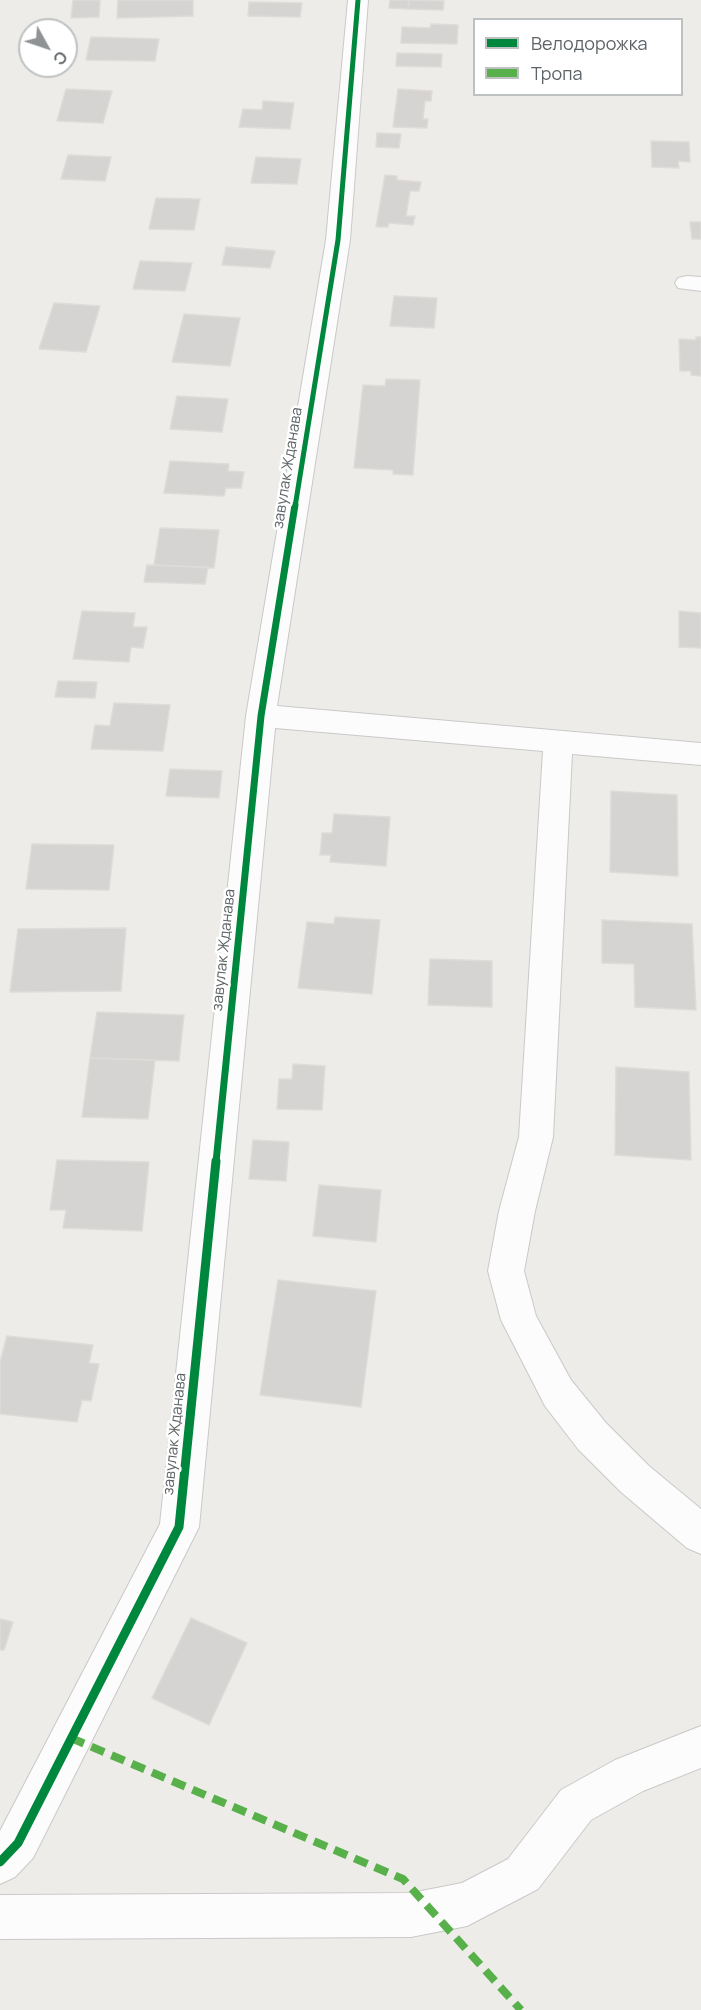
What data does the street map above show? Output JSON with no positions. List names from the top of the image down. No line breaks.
{"streets":{"street":["завулак Жданава"]},"legend":["Велодорожка","Тропа"],"north":"bottom right"}
